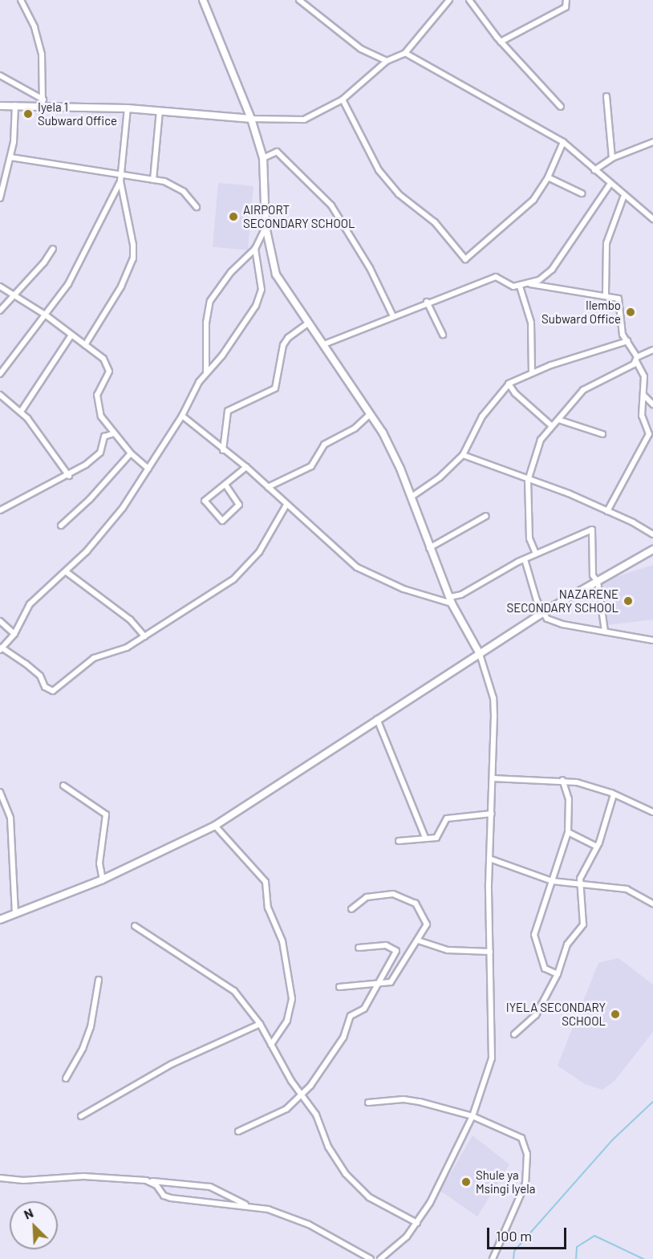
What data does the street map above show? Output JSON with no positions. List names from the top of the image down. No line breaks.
{"places":["Iyela 1 Subward Office","AIRPORT SECONDARY SCHOOL","Ilembo Subward Office","NAZARENE SECONDARY SCHOOL","IYELA SECONDARY SCHOOL","Shule ya Msingi Iyela"],"scale_bar":"100 m","north":"top left"}
